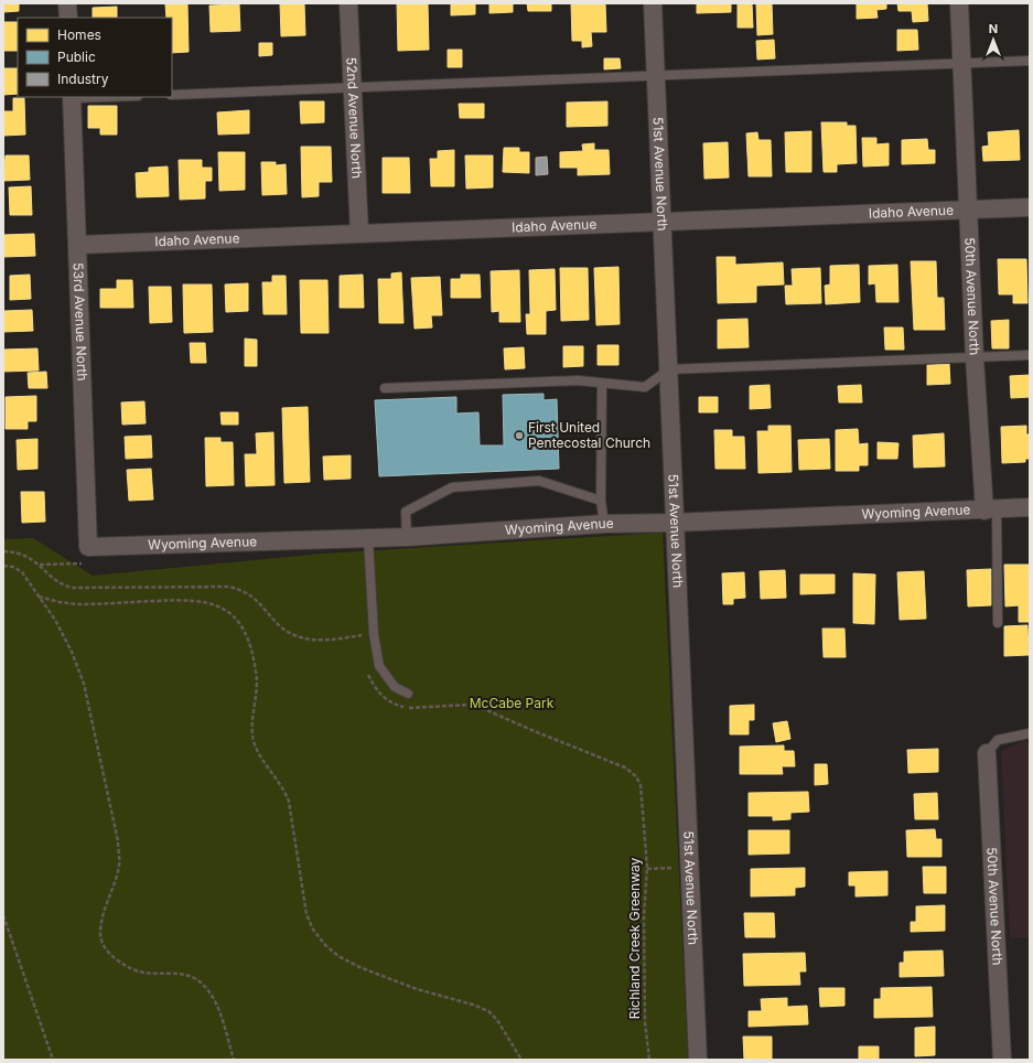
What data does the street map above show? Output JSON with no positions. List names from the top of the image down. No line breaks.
{"streets":{"street":["52nd Avenue North","51st Avenue North","Idaho Avenue","50th Avenue North","53rd Avenue North","Wyoming Avenue"],"path":["Richland Creek Greenway"]},"crossings":[["52nd Avenue North","Idaho Avenue"],["51st Avenue North","Idaho Avenue"],["51st Avenue North","Wyoming Avenue"],["Idaho Avenue","50th Avenue North"],["Idaho Avenue","53rd Avenue North"],["50th Avenue North","Wyoming Avenue"],["53rd Avenue North","Wyoming Avenue"]],"parks":["McCabe Park"],"places":["First United Pentecostal Church"],"legend":["Homes","Public","Industry"],"north":"top"}
